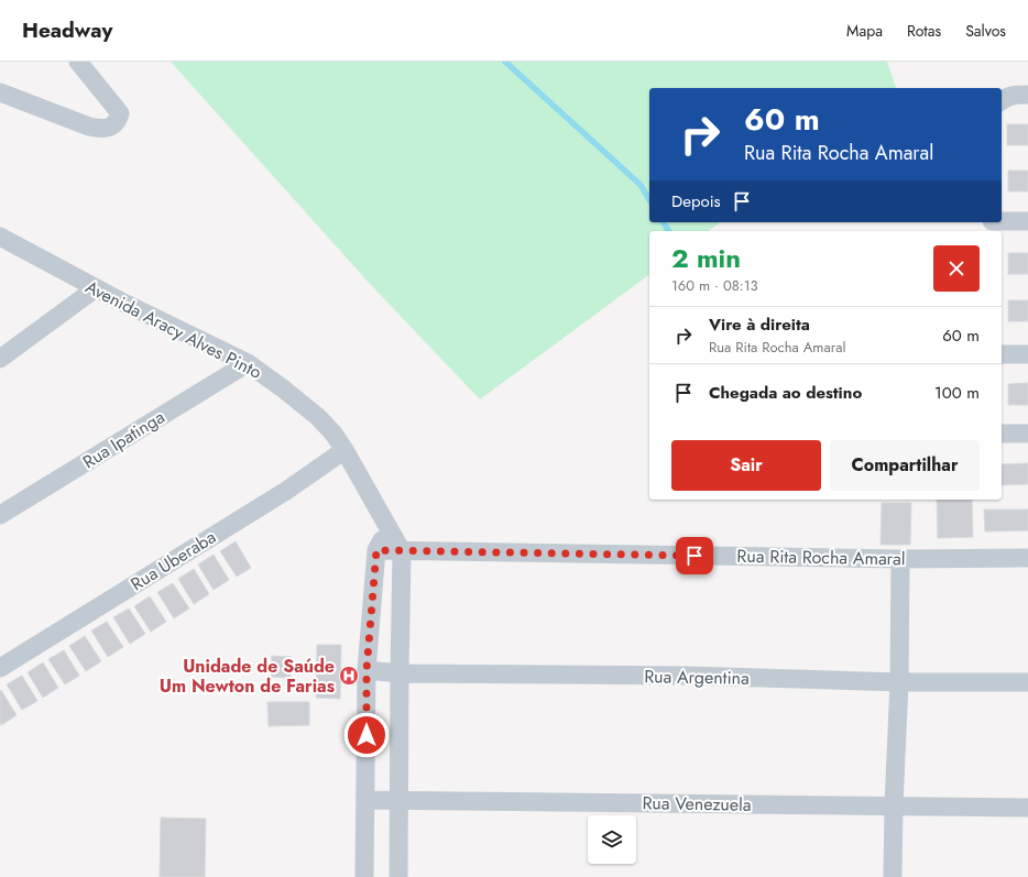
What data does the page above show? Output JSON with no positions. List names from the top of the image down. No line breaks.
{"streets":{"street":["Avenida Aracy Alves Pinto","Rua Ipatinga","Rua Rita Rocha Amaral","Rua Uberaba","Rua Argentina","Rua Venezuela"]},"crossings":[["Avenida Aracy Alves Pinto","Rua Ipatinga"],["Avenida Aracy Alves Pinto","Rua Rita Rocha Amaral"],["Avenida Aracy Alves Pinto","Rua Uberaba"]],"places":{"hospital":["Unidade de Saúde Um Newton de Farias"]},"page":{"header":"Headway","nav":["Mapa","Rotas","Salvos"],"turn":["60 m","Rua Rita Rocha Amaral"],"then":"Depois","heading":["2 min","160 m · 08:13"],"list":[{"name":"Vire à direita","note":"Rua Rita Rocha Amaral","value":"60 m"},{"name":"Chegada ao destino","value":"100 m"}],"buttons":["Sair","Compartilhar"]}}
